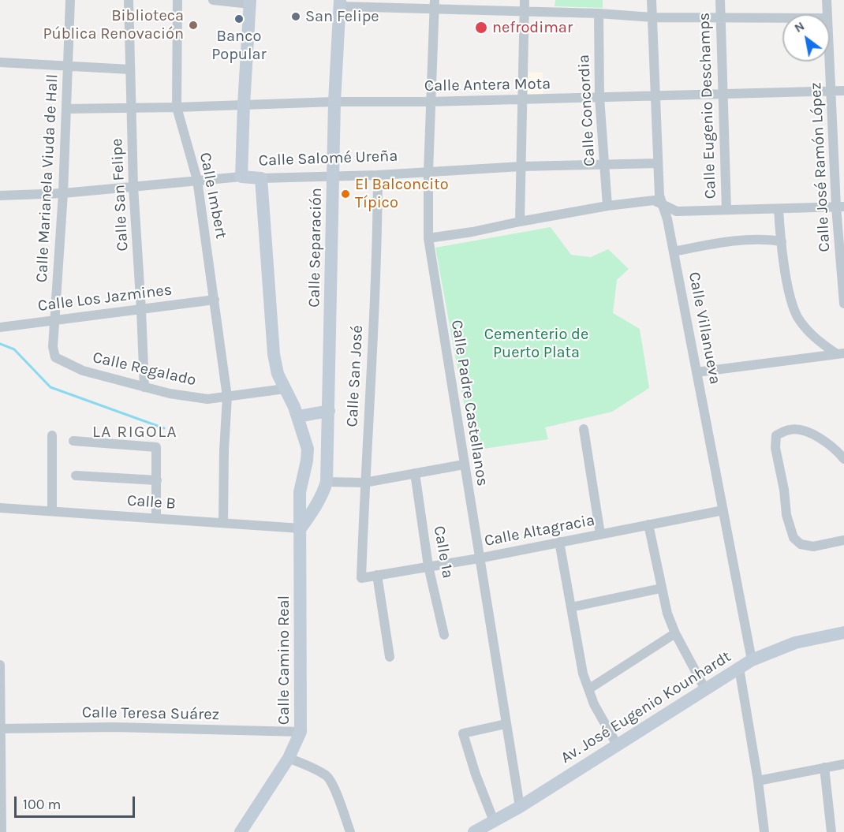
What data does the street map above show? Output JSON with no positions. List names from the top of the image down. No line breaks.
{"streets":{"street":["Calle Antera Mota","Calle Eugenio Deschamps","Calle Concordia","Calle Salomé Ureña","Calle José Ramón López","Calle Marianela Viuda de Hall","Calle San Felipe","Calle Imbert","Calle Separación","Calle Los Jazmines","Calle Villanueva","Calle Regalado","Calle San José","Calle Padre Castellanos","Calle B","Calle Altagracia","Calle 1ª","Calle Camino Real","Av. José Eugenio Kounhardt","Calle Teresa Suárez"]},"crossings":[["Calle Antera Mota","Calle Eugenio Deschamps"],["Calle Antera Mota","Calle Concordia"],["Calle Antera Mota","Calle José Ramón López"],["Calle Antera Mota","Calle Marianela Viuda de Hall"],["Calle Antera Mota","Calle San Felipe"],["Calle Antera Mota","Calle Imbert"],["Calle Antera Mota","Calle Separación"],["Calle Antera Mota","Calle Villanueva"],["Calle Antera Mota","Calle Padre Castellanos"],["Calle Concordia","Calle Salomé Ureña"],["Calle Salomé Ureña","Calle Marianela Viuda de Hall"],["Calle Salomé Ureña","Calle San Felipe"],["Calle Salomé Ureña","Calle Imbert"],["Calle Salomé Ureña","Calle Separación"],["Calle Salomé Ureña","Calle Villanueva"],["Calle Salomé Ureña","Calle San José"],["Calle Salomé Ureña","Calle Padre Castellanos"],["Calle Marianela Viuda de Hall","Calle Los Jazmines"],["Calle Marianela Viuda de Hall","Calle Regalado"],["Calle San Felipe","Calle Los Jazmines"],["Calle San Felipe","Calle Regalado"],["Calle Imbert","Calle Los Jazmines"],["Calle Imbert","Calle Regalado"],["Calle Imbert","Calle B"],["Calle Villanueva","Calle Altagracia"],["Calle Villanueva","Av. José Eugenio Kounhardt"],["Calle San José","Calle Altagracia"],["Calle Padre Castellanos","Calle Altagracia"],["Calle Padre Castellanos","Av. José Eugenio Kounhardt"],["Calle B","Calle Camino Real"],["Calle Altagracia","Calle 1ª"],["Calle Camino Real","Calle Teresa Suárez"]],"districts":["LA RIGOLA"],"parks":["Cementerio de Puerto Plata"],"places":["San Felipe","Banco Popular","Biblioteca Pública Renovación","nefrodimar","El Balconcito Típico"],"scale_bar":"100 m","north":"top left"}
